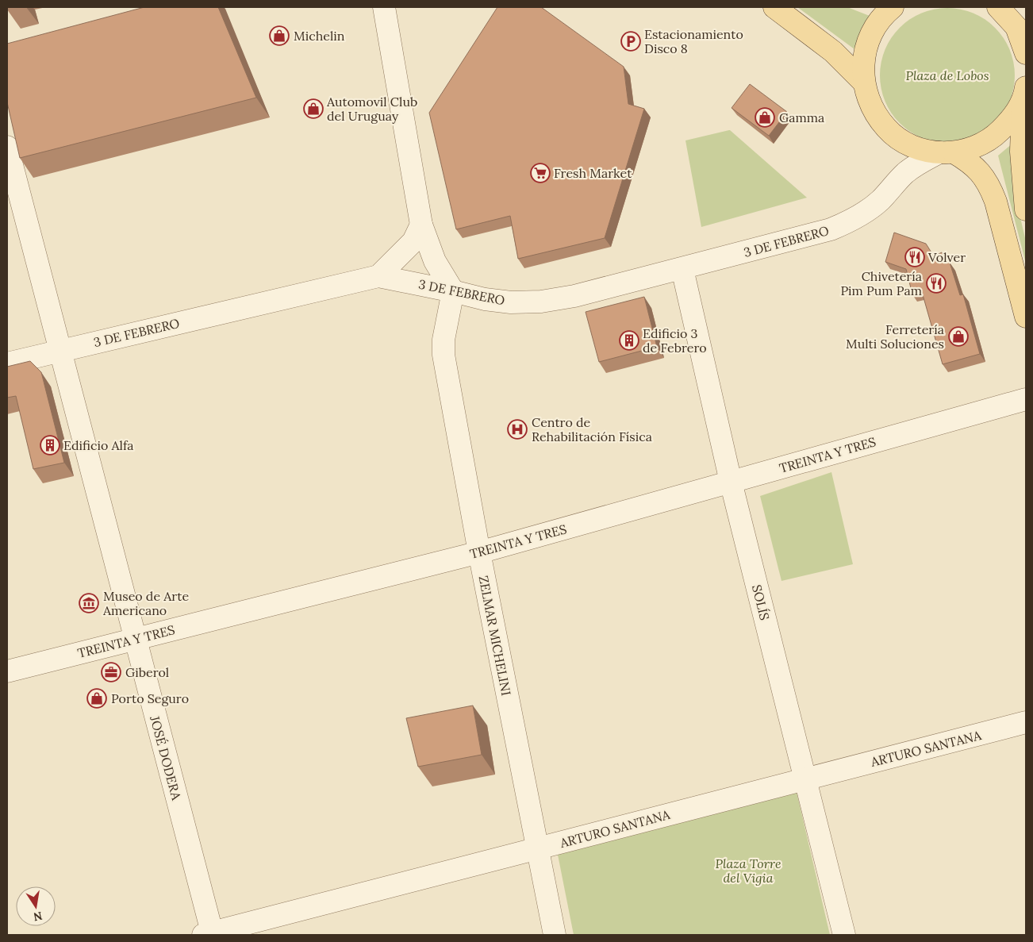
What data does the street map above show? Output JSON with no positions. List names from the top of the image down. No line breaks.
{"streets":{"street":["3 DE FEBRERO","TREINTA Y TRES","SOLÍS","ZELMAR MICHELINI","ARTURO SANTANA","JOSÉ DODERA"]},"crossings":[["3 DE FEBRERO","SOLÍS"],["3 DE FEBRERO","ZELMAR MICHELINI"],["3 DE FEBRERO","JOSÉ DODERA"],["TREINTA Y TRES","SOLÍS"],["TREINTA Y TRES","ZELMAR MICHELINI"],["TREINTA Y TRES","JOSÉ DODERA"],["SOLÍS","ARTURO SANTANA"],["ZELMAR MICHELINI","ARTURO SANTANA"],["ARTURO SANTANA","JOSÉ DODERA"]],"parks":["Plaza de Lobos","Plaza Torre del Vigia"],"places":{"shop":["Michelin","Automovil Club del Uruguay","Gamma","Ferretería Multi Soluciones","Porto Seguro"],"parking":["Estacionamiento Disco 8"],"supermarket":["Fresh Market"],"restaurant":["Volver","Chivetería Pim Pum Pam"],"building":["Edificio 3 de Febrero","Edificio Alfa"],"hospital":["Centro de Rehabilitación Física"],"museum":["Museo de Arte Americano"],"office":["Giberol"]},"north":"bottom"}
